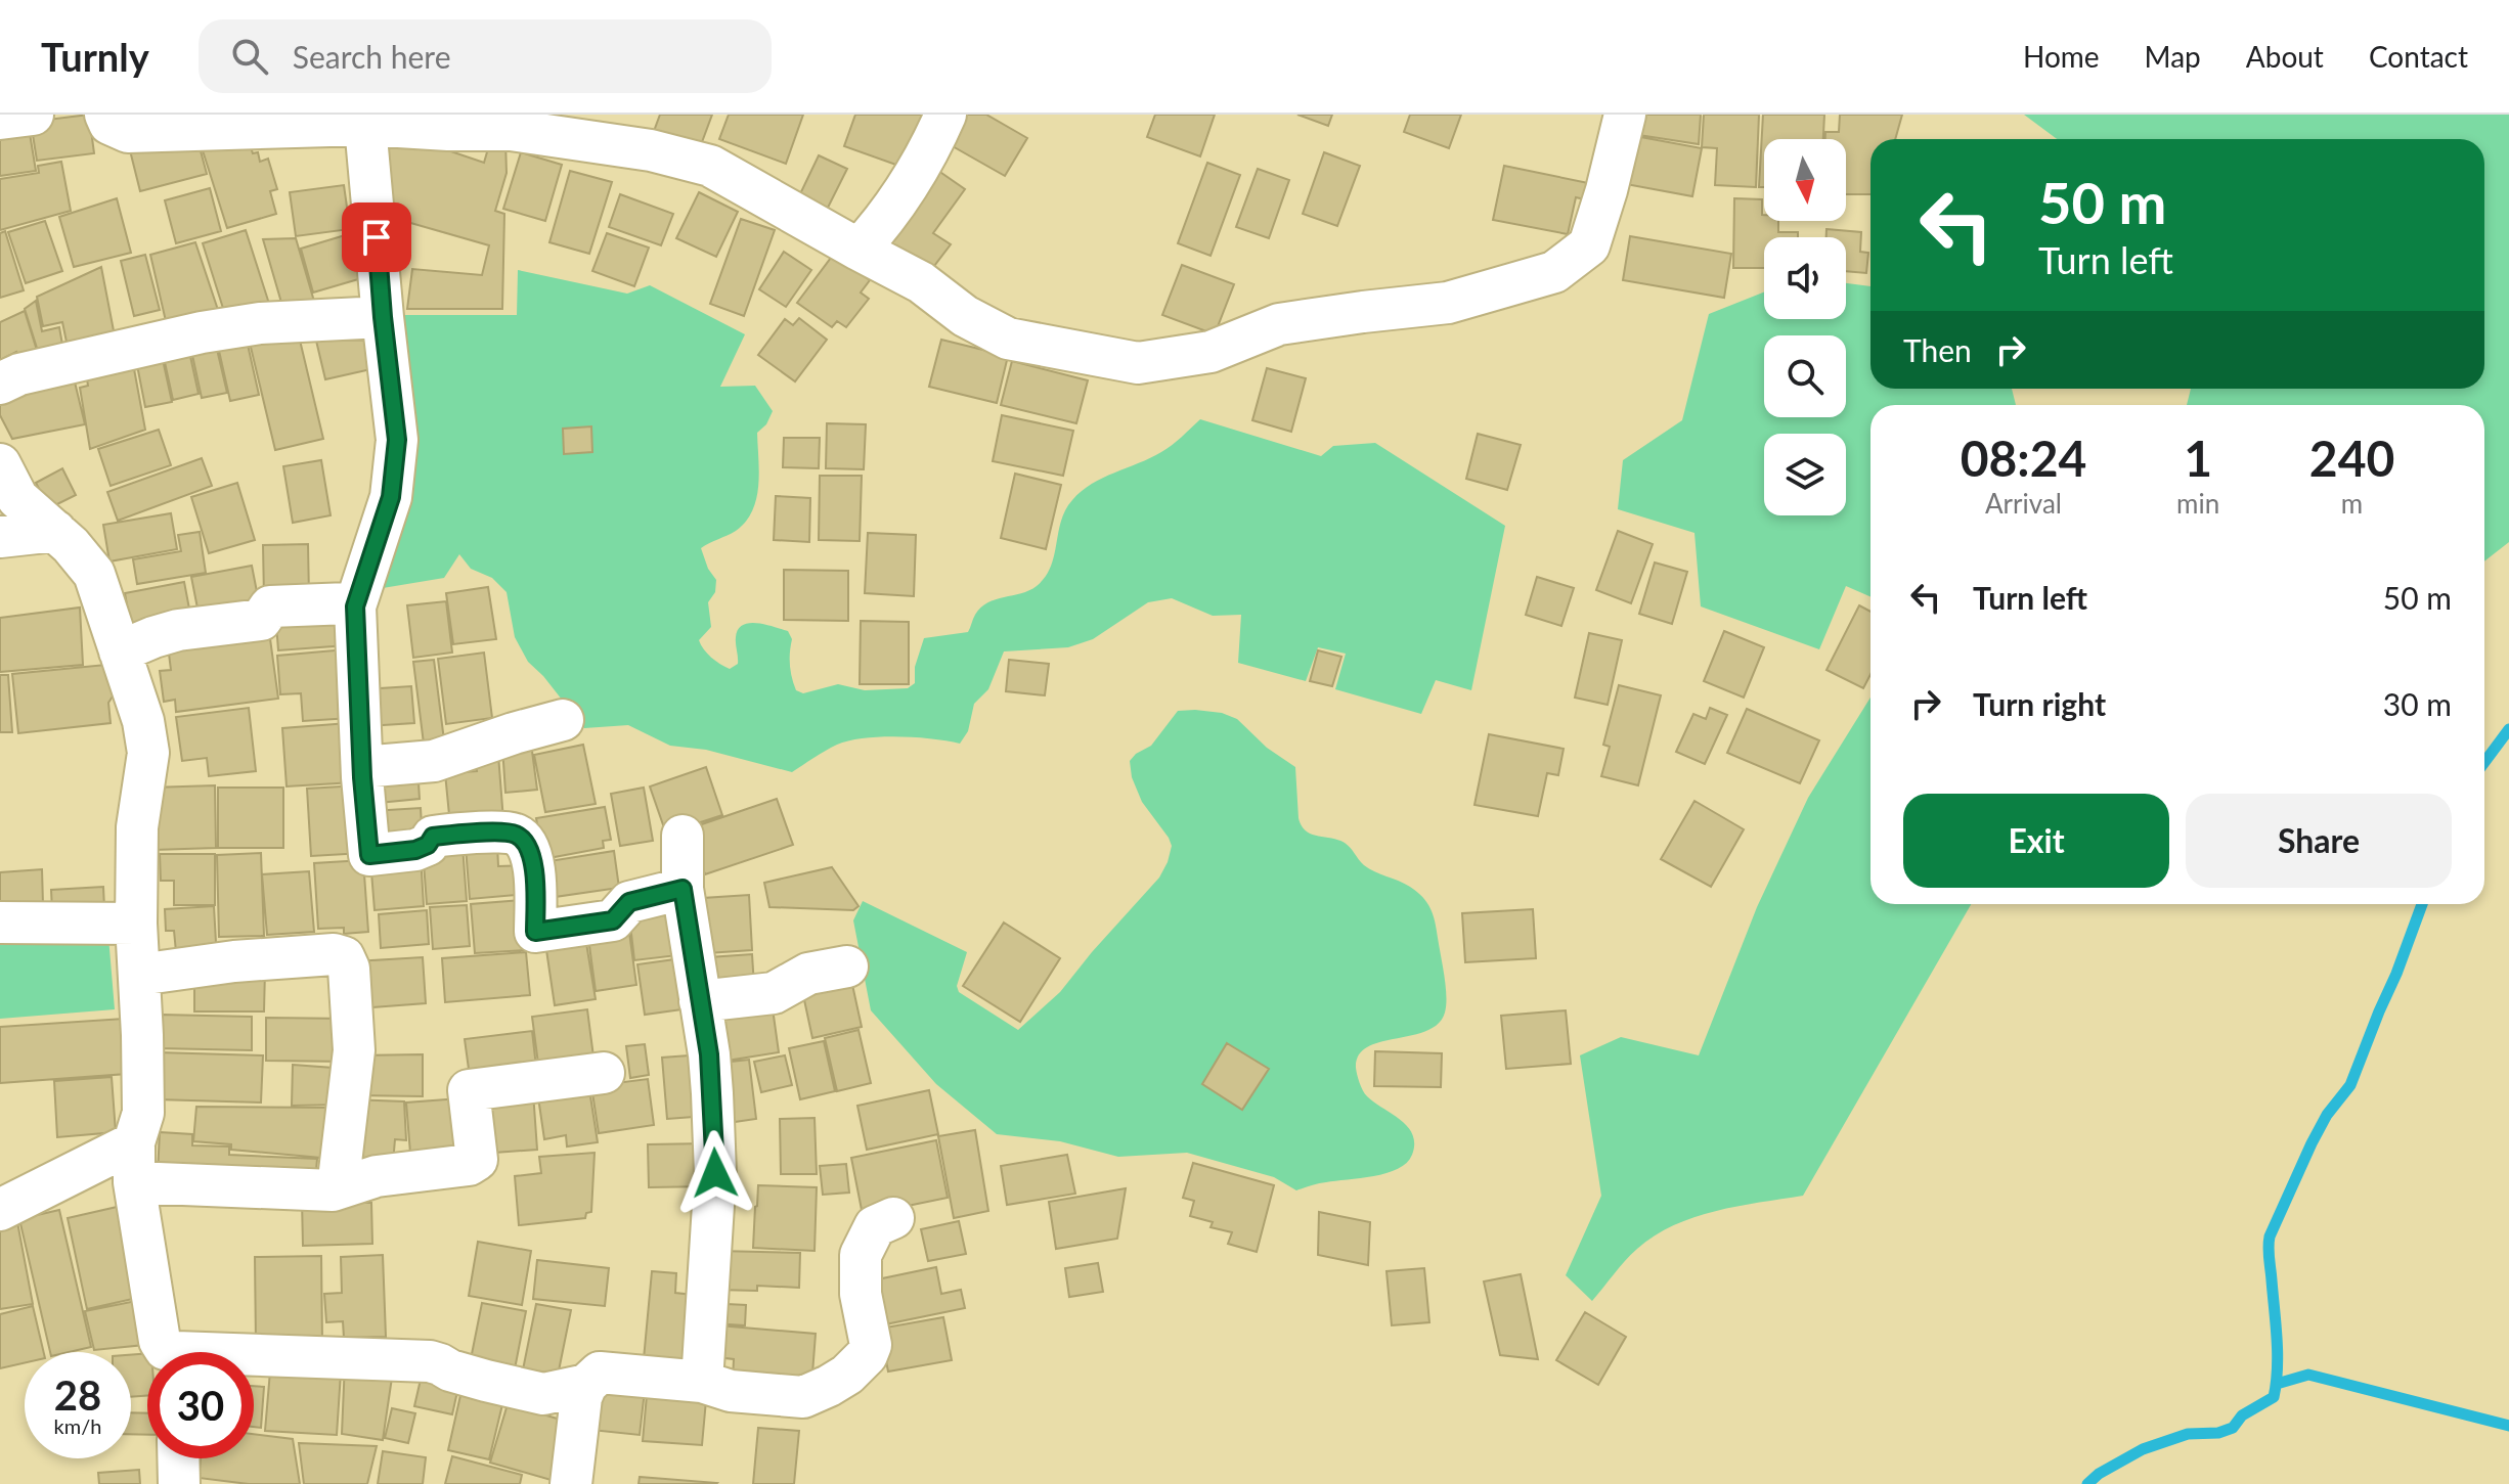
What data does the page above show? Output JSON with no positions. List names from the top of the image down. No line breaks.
{"north":"bottom","page":{"header":"Turnly","search":"Search here","nav":["Home","Map","About","Contact"],"turn":["50 m","Turn left"],"then":"Then","eta":["08:24","Arrival","1","min","240","m"],"list":[{"name":"Turn left","value":"50 m"},{"name":"Turn right","value":"30 m"}],"buttons":["Exit","Share"],"speed":"28 km/h","limit":"30"}}
